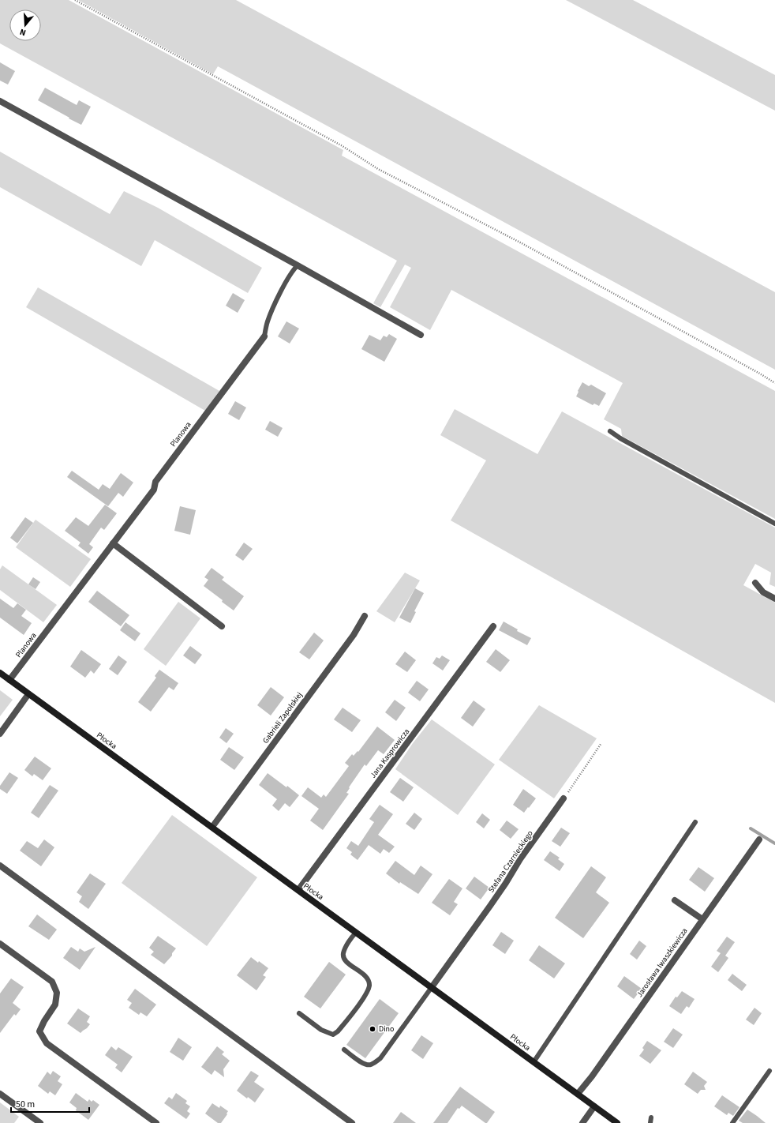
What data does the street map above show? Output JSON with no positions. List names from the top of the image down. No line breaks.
{"streets":{"street":["Planowa","Gabrieli Zapolskiej","Płocka","Jana Kasprowicza","Stefana Czarnieckiego","Jarosława Iwaszkiewicza"]},"crossings":[["Planowa","Płocka"],["Gabrieli Zapolskiej","Płocka"],["Płocka","Jana Kasprowicza"],["Płocka","Stefana Czarnieckiego"],["Płocka","Jarosława Iwaszkiewicza"]],"places":["Dino"],"scale_bar":"50 m","north":"bottom"}
